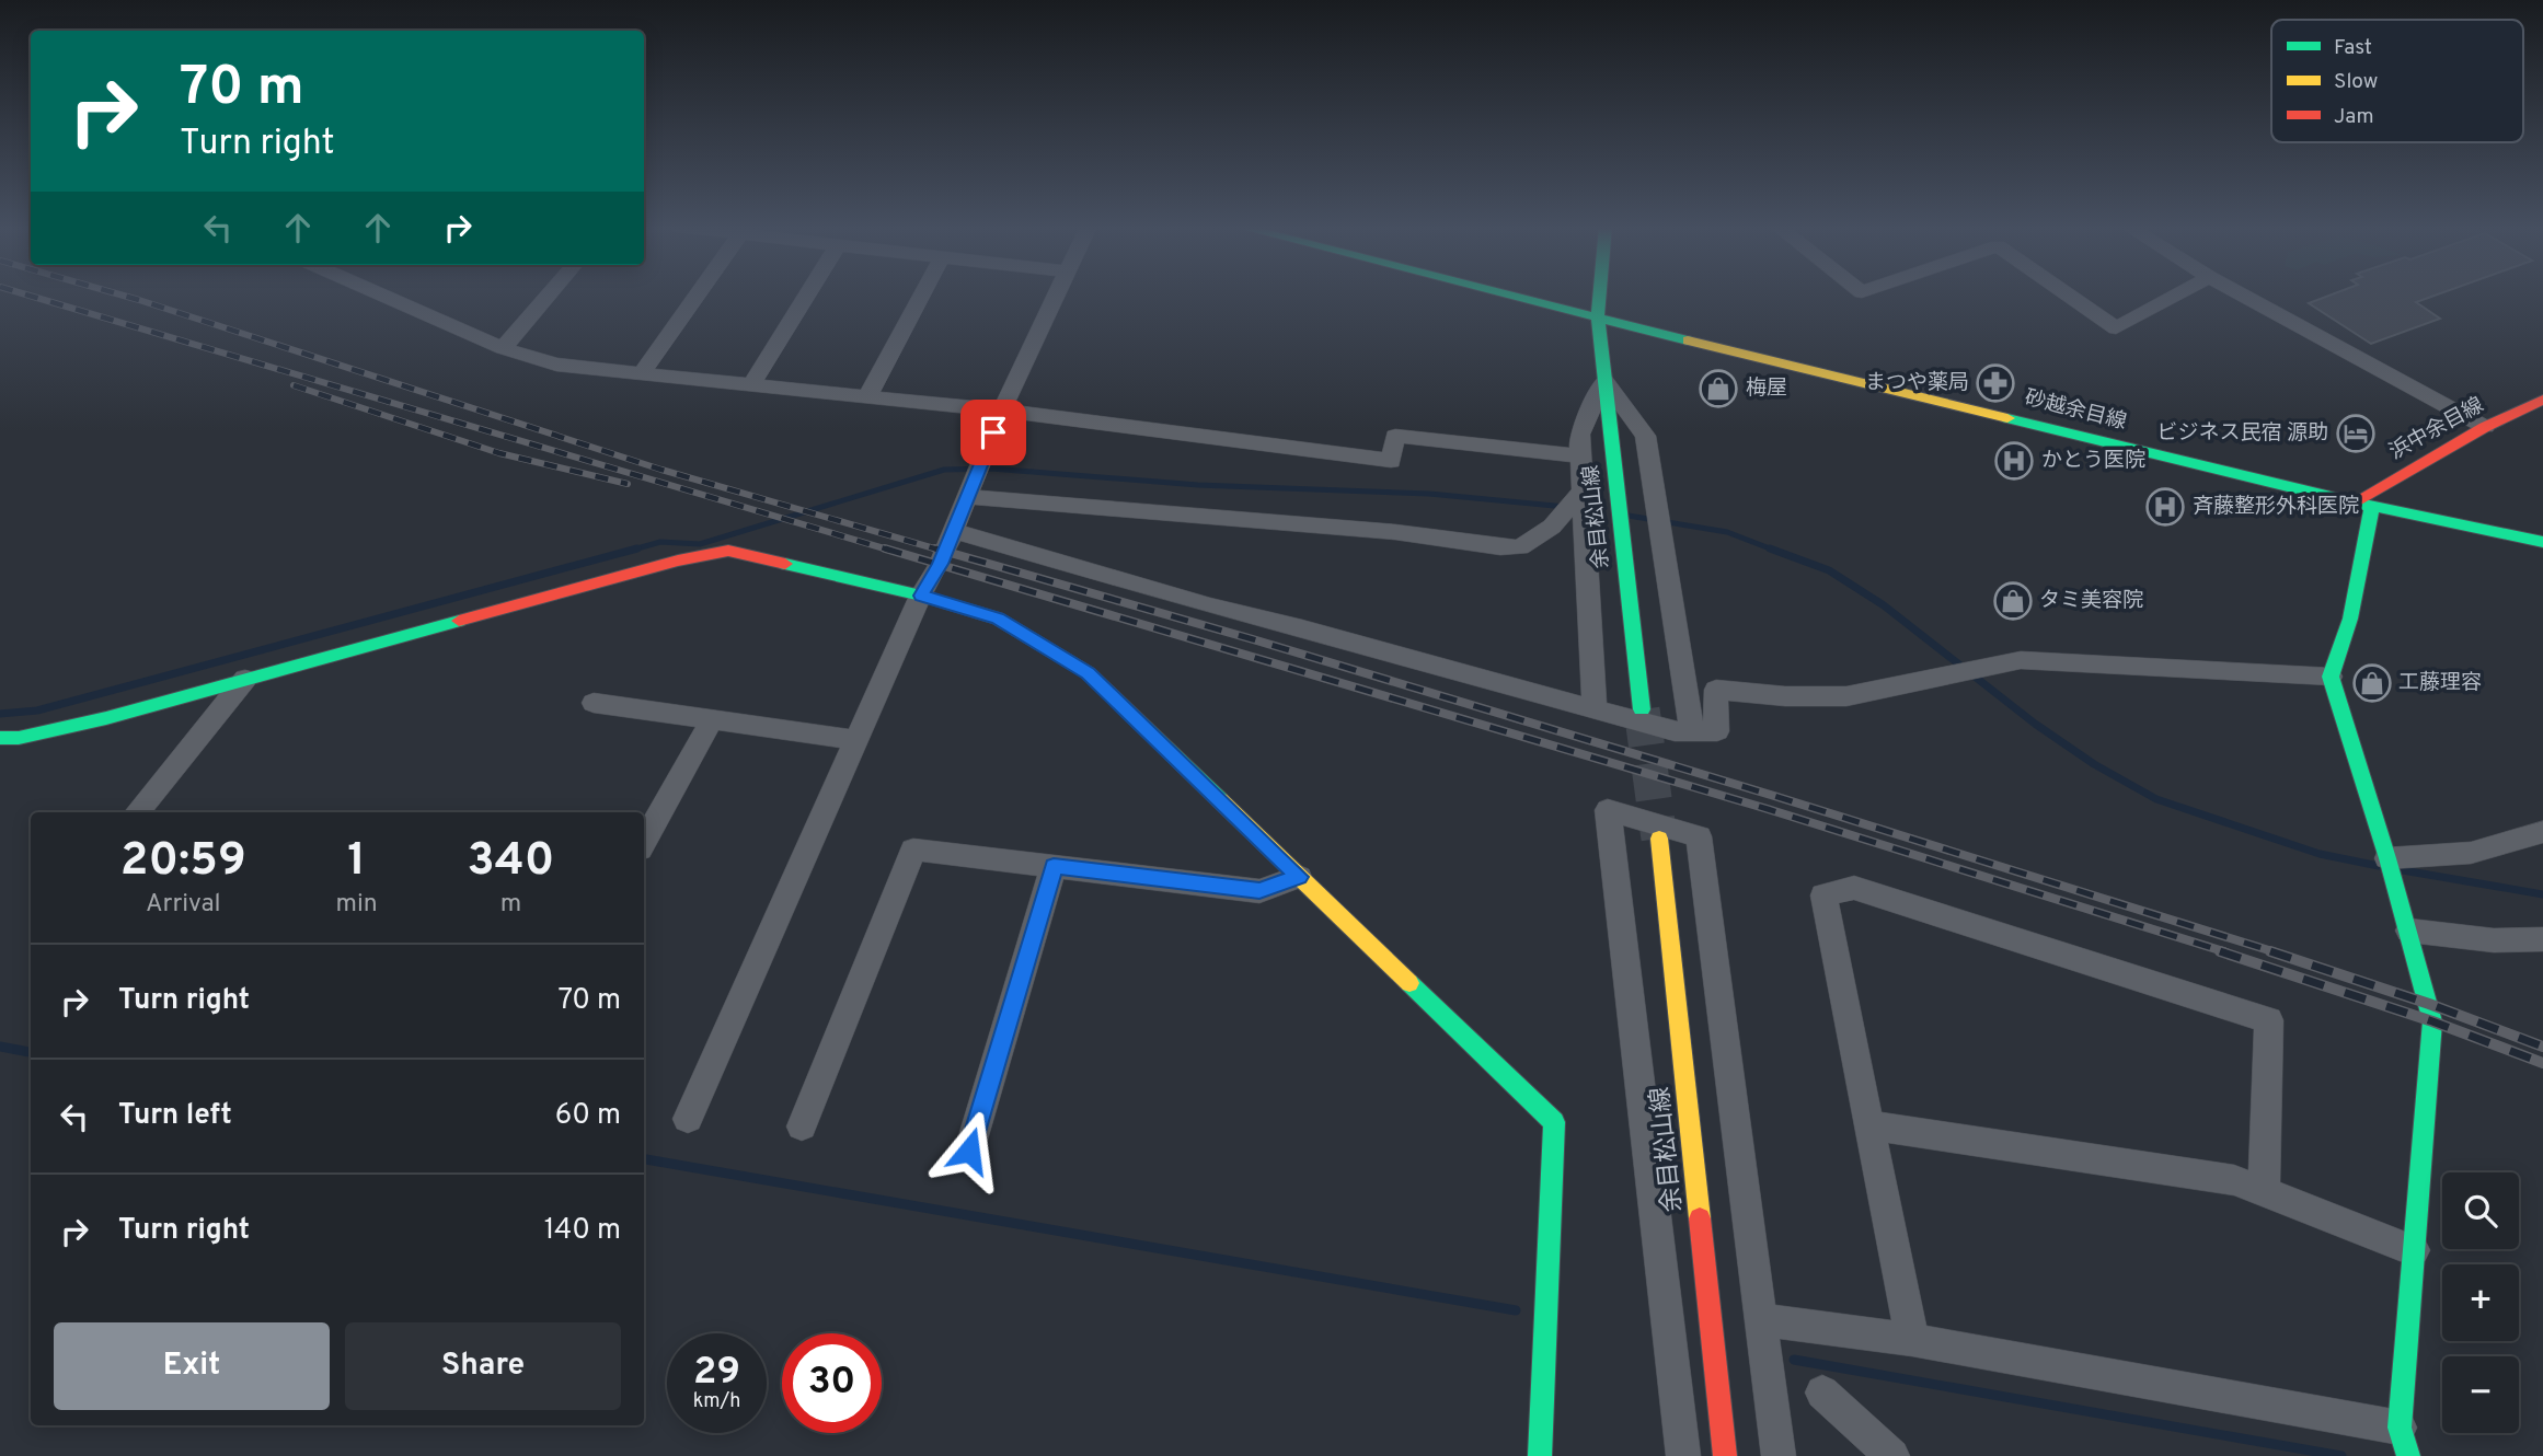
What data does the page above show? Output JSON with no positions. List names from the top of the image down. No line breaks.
{"streets":{"street":["砂越余目線","浜中余目線","余目松山線"]},"crossings":[["砂越余目線","浜中余目線"],["砂越余目線","余目松山線"]],"places":{"pharmacy":["まつや薬局"],"shop":["梅屋","タミ美容院","工藤理容"],"hotel":["ビジネス民宿 源助"],"hospital":["かとう医院","斉藤整形外科医院"]},"legend":["Fast","Slow","Jam"],"page":{"turn":["70 m","Turn right"],"eta":["20:59","Arrival","1","min","340","m"],"list":[{"name":"Turn right","value":"70 m"},{"name":"Turn left","value":"60 m"},{"name":"Turn right","value":"140 m"}],"map_buttons":["+","−"],"buttons":["Exit","Share"],"speed":"29 km/h","limit":"30"}}
